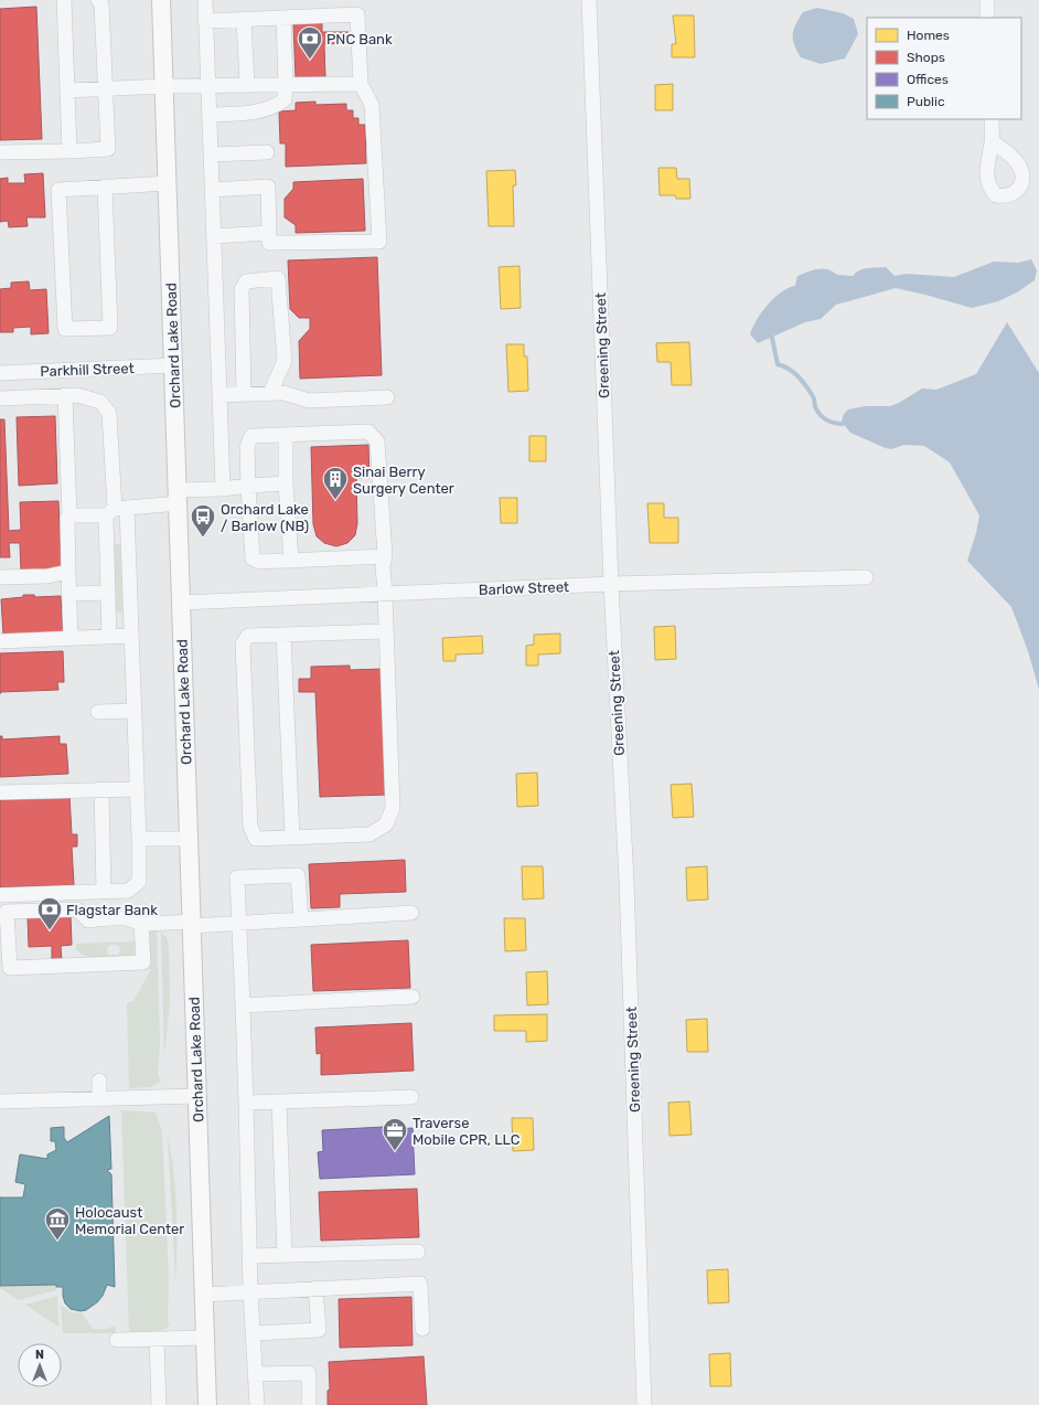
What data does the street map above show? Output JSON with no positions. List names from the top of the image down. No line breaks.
{"streets":{"main road":["Orchard Lake Road"],"street":["Greening Street","Parkhill Street","Barlow Street"]},"crossings":[["Orchard Lake Road","Parkhill Street"],["Orchard Lake Road","Barlow Street"],["Greening Street","Barlow Street"]],"places":{"bank":["PNC Bank","Flagstar Bank"],"building":["Sinai Berry Surgery Center"],"bus stop":["Orchard Lake / Barlow (NB)"],"office":["Traverse Mobile CPR, LLC"],"museum":["Holocaust Memorial Center"]},"legend":["Homes","Shops","Offices","Public"],"north":"top"}
